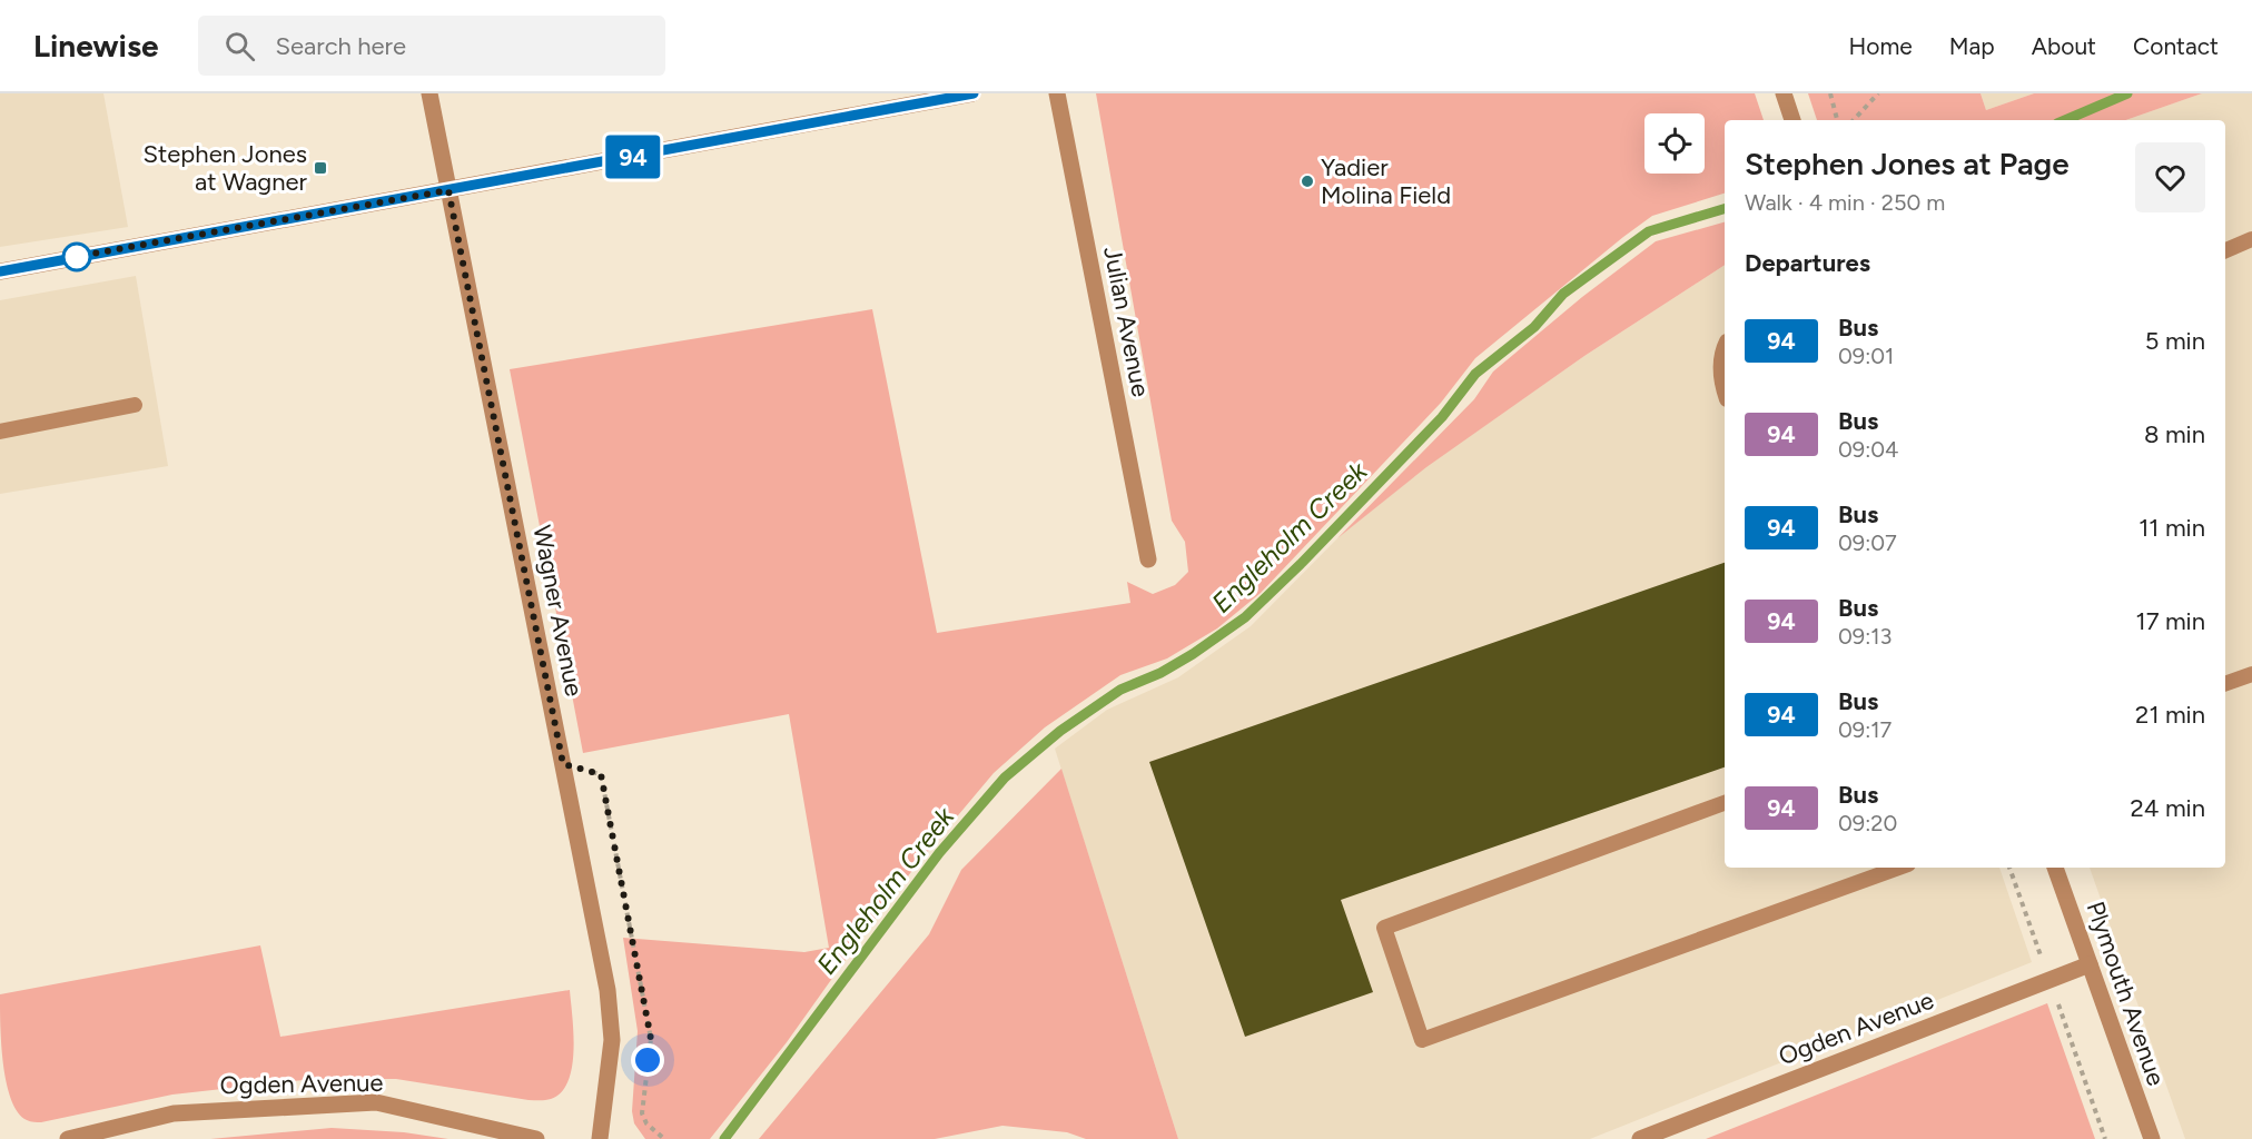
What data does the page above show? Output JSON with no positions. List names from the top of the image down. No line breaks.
{"streets":{"street":["Julian Avenue","Wagner Avenue","Plymouth Avenue","Ogden Avenue"]},"crossings":[["Plymouth Avenue","Ogden Avenue"]],"water":["Engleholm Creek"],"places":{"transit":["Stephen Jones at Wagner"],"other":["Yadier Molina Field"]},"lines":["bus line 94"],"page":{"header":"Linewise","search":"Search here","nav":["Home","Map","About","Contact"],"on_map":"94","heading":[["Stephen Jones at Page","Walk · 4 min · 250 m"],"Departures"],"list":[{"mark":"94","name":"Bus","note":"09:01","value":"5 min"},{"mark":"94","name":"Bus","note":"09:04","value":"8 min"},{"mark":"94","name":"Bus","note":"09:07","value":"11 min"},{"mark":"94","name":"Bus","note":"09:13","value":"17 min"},{"mark":"94","name":"Bus","note":"09:17","value":"21 min"},{"mark":"94","name":"Bus","note":"09:20","value":"24 min"}]}}
